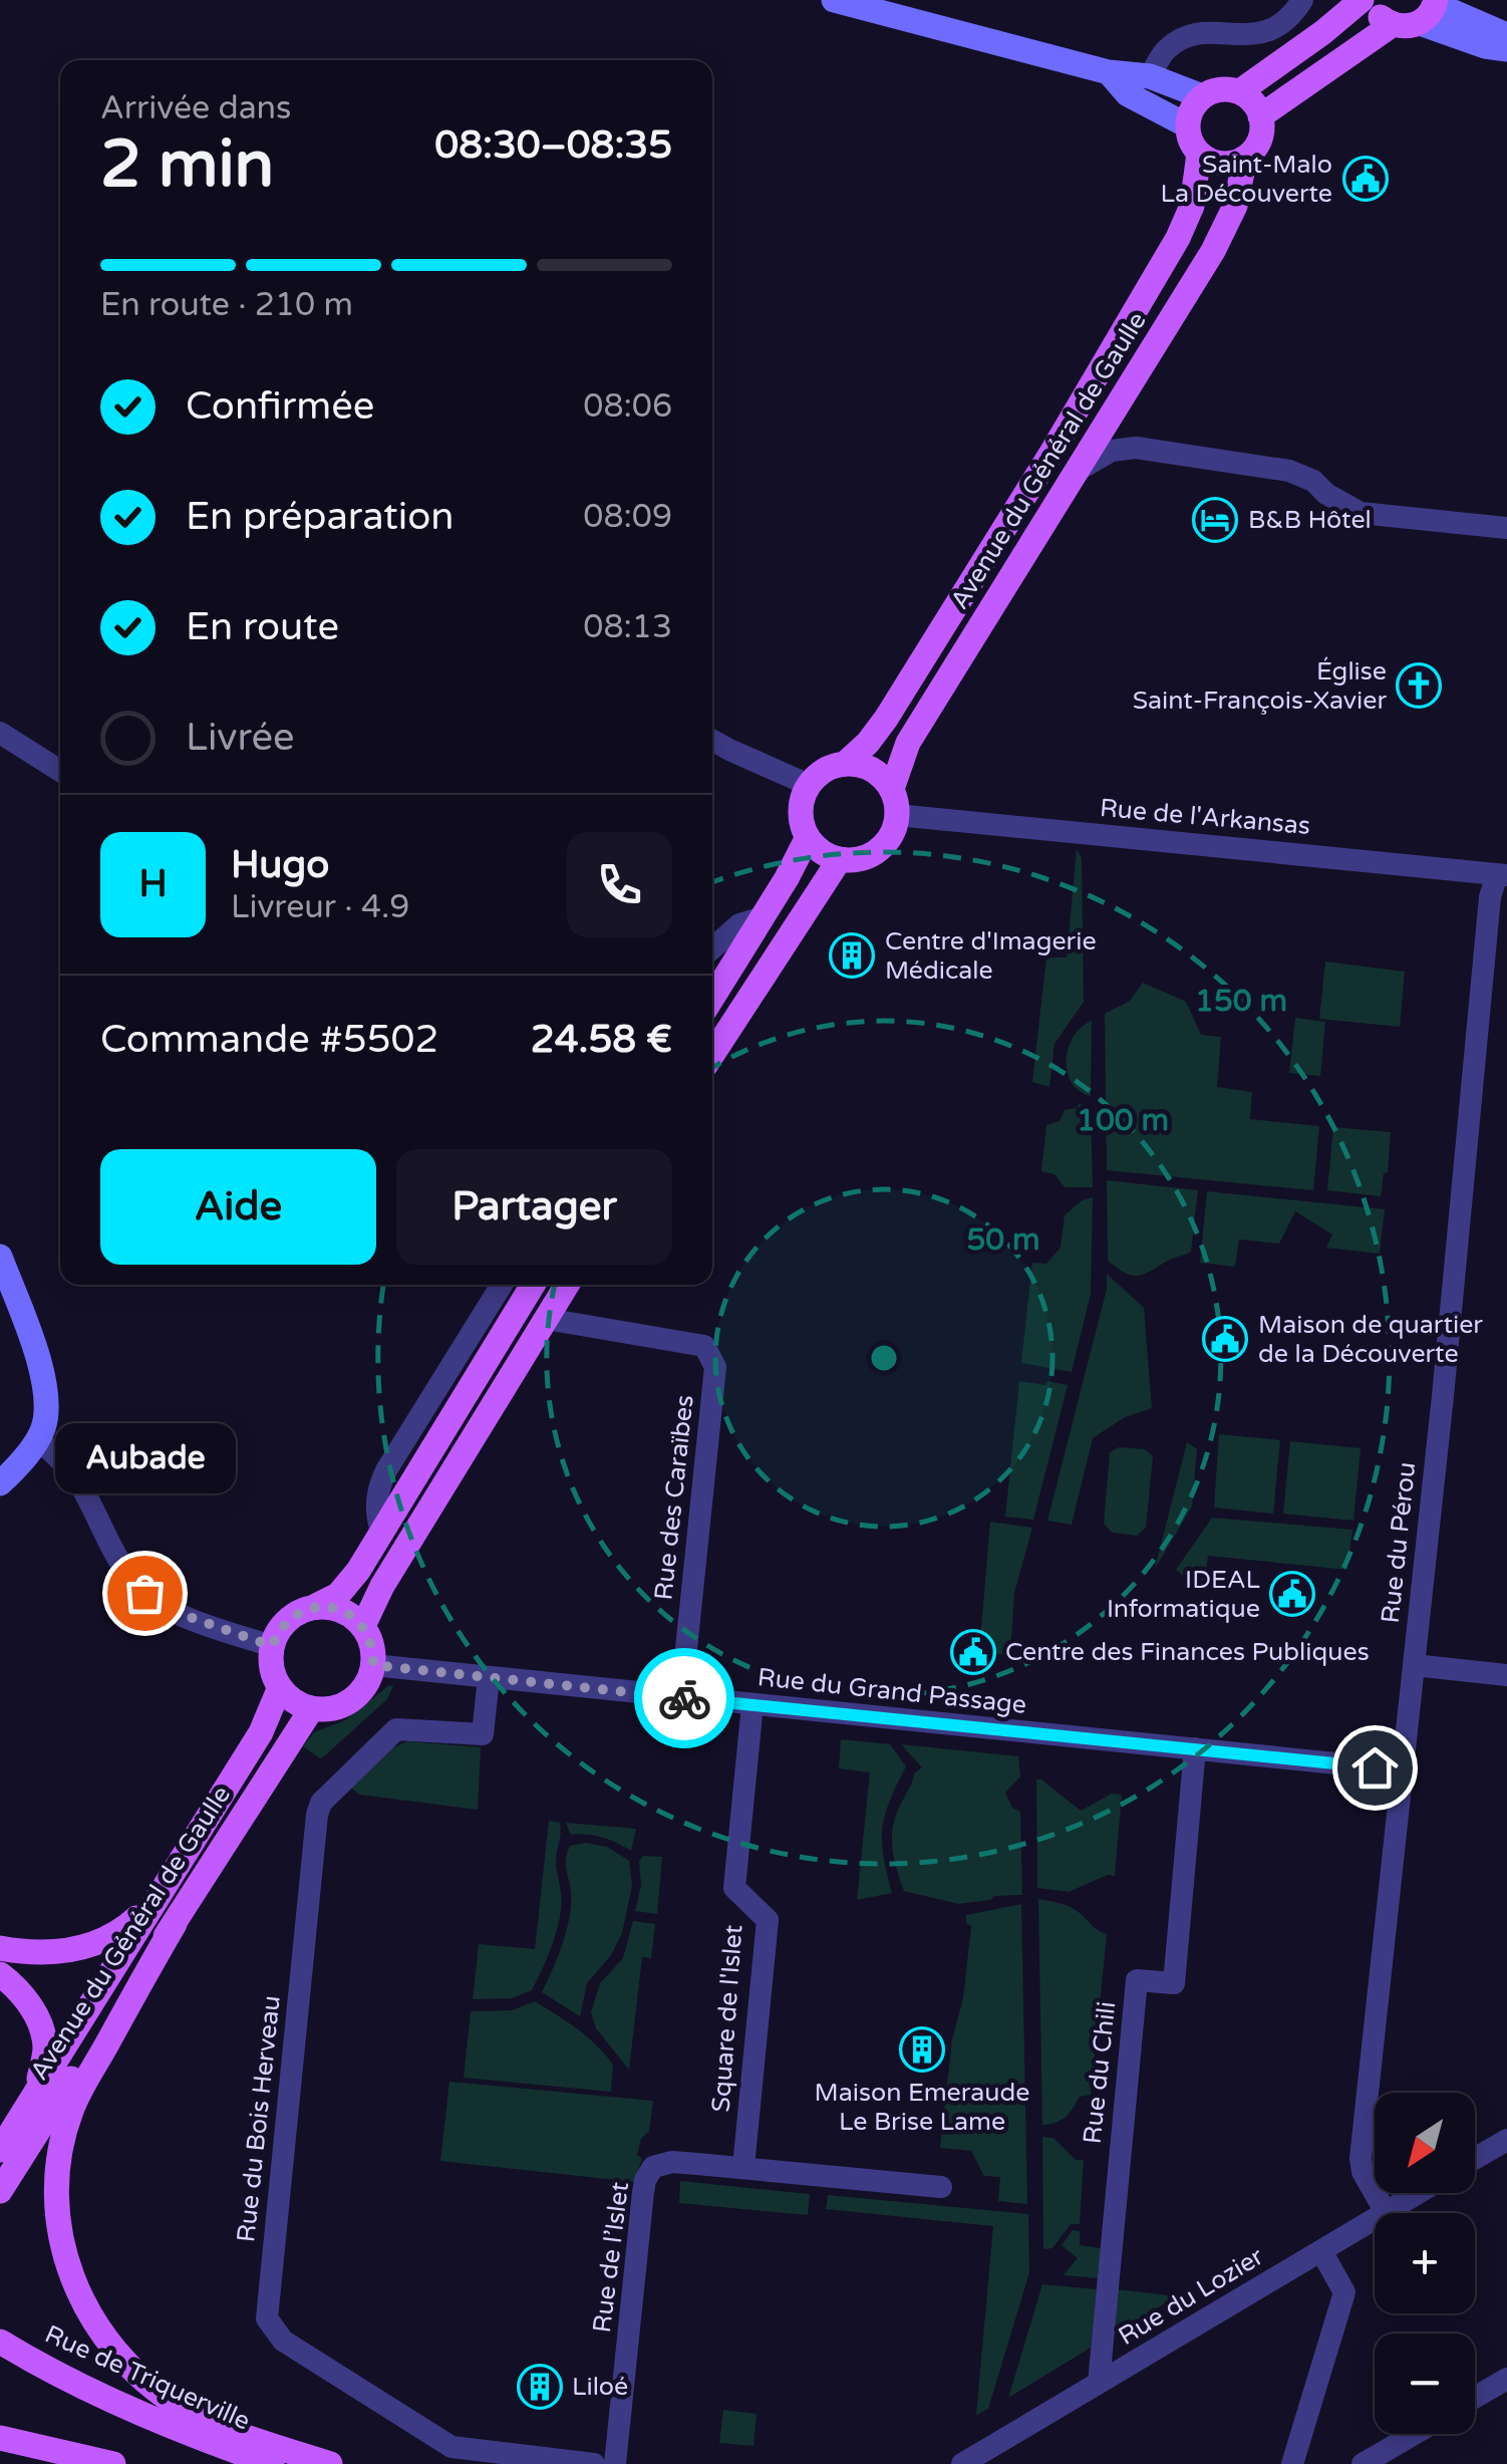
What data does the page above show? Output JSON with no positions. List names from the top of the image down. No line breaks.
{"streets":{"main road":["Avenue du Général de Gaulle","Rue de Triquerville"],"street":["Rue de l'Arkansas","Rue des Caraïbes","Rue du Pérou","Rue du Grand Passage","Square de l'Islet","Rue du Chili","Rue du Bois Herveau","Rue de l’Islet","Rue du Lozier"]},"crossings":[["Avenue du Général de Gaulle","Rue de l'Arkansas"],["Avenue du Général de Gaulle","Rue du Grand Passage"],["Rue de l'Arkansas","Rue du Pérou"],["Rue des Caraïbes","Rue du Grand Passage"],["Rue du Pérou","Rue du Grand Passage"],["Rue du Pérou","Rue du Lozier"],["Rue du Grand Passage","Square de l'Islet"],["Rue du Grand Passage","Rue du Chili"],["Rue du Grand Passage","Rue du Bois Herveau"],["Square de l'Islet","Rue de l’Islet"],["Rue du Chili","Rue du Lozier"]],"places":{"public building":["Saint-Malo La Découverte","Maison de quartier de la Découverte","IDEAL Informatique","Centre des Finances Publiques"],"hotel":["B&B Hôtel"],"church":["Église Saint-François-Xavier"],"building":["Centre d'Imagerie Médicale","Maison Emeraude Le Brise Lame","Liloé"],"other":["Aubade"]},"north":"bottom left","page":{"heading":["2 min","Arrivée dans","08:30–08:35"],"panel":["Hugo","Livreur · 4.9","Commande #5502","24.58 €"],"bar":"En route · 210 m","list":[["Confirmée","08:06"],["En préparation","08:09"],["En route","08:13"],"Livrée"],"round":"H","buttons":["Aide","Partager"],"bubble":"Aubade","map_buttons":["+","−"]},"rings":["150 m","100 m","50 m"]}
